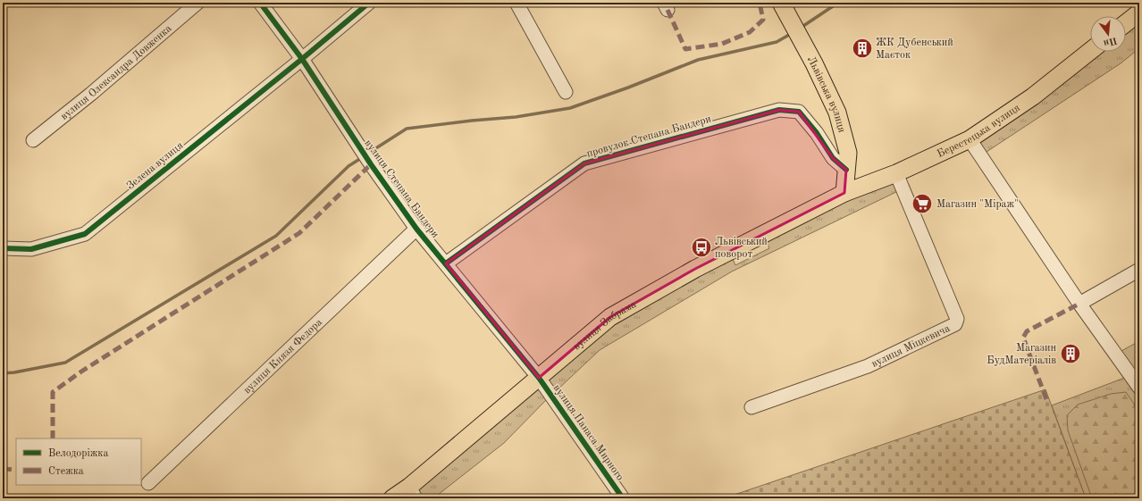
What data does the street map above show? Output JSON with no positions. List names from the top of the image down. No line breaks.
{"streets":{"main road":["Львівська вулиця","Берестецька вулиця","вулиця Забрама"],"street":["вулиця Олександра Довженка","провулок Степана Бандери","Зелена вулиця","вулиця Степана Бандери","вулиця Міцкевича","вулиця Князя Федора","вулиця Панаса Мирного"]},"crossings":[["Львівська вулиця","Берестецька вулиця"],["Львівська вулиця","провулок Степана Бандери"],["Львівська вулиця","вулиця Забрама"],["Берестецька вулиця","вулиця Забрама"],["Берестецька вулиця","вулиця Міцкевича"],["провулок Степана Бандери","вулиця Степана Бандери"],["Зелена вулиця","вулиця Степана Бандери"],["вулиця Степана Бандери","вулиця Забрама"],["вулиця Степана Бандери","вулиця Князя Федора"],["вулиця Степана Бандери","вулиця Панаса Мирного"],["вулиця Забрама","вулиця Панаса Мирного"]],"places":{"building":["ЖК Дубенський Маєток","Магазин БудМатеріалів"],"supermarket":["Магазин \"Міраж\""],"bus stop":["Львівський поворот"]},"legend":["Велодоріжка","Стежка"],"north":"bottom"}
